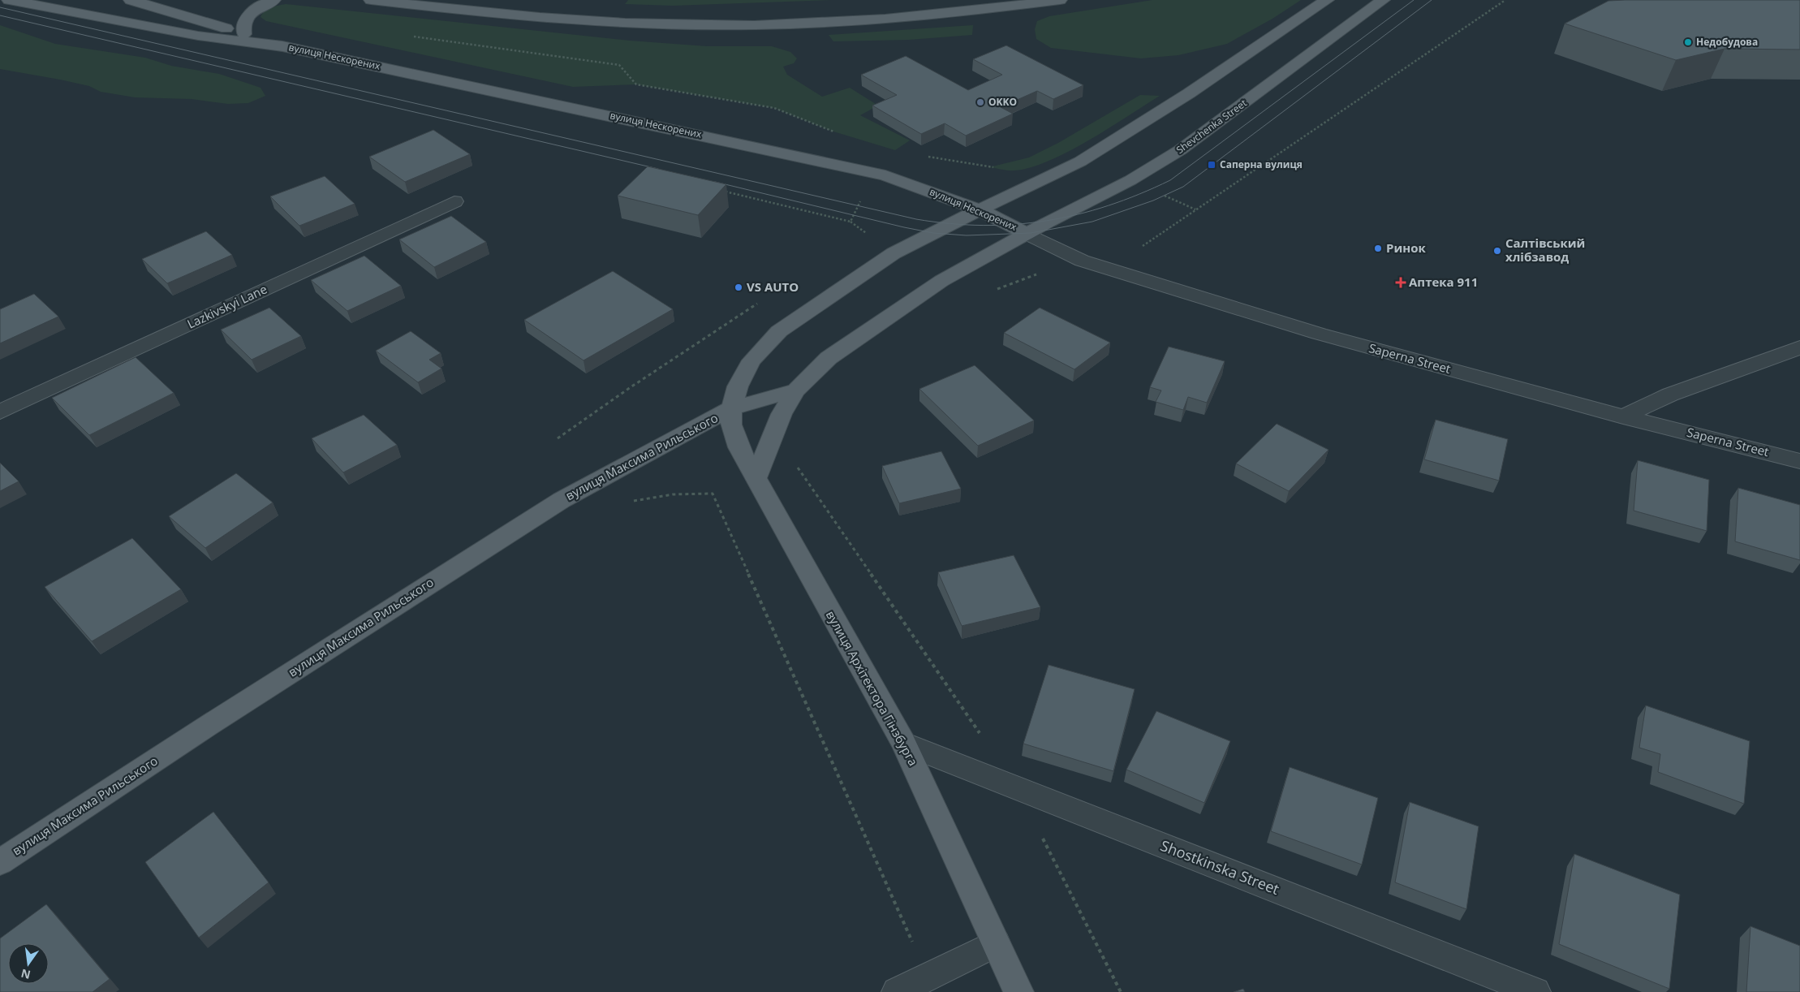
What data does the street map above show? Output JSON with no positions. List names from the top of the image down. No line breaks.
{"streets":{"main road":["вулиця Нескорених","Shevchenka Street","вулиця Максима Рильського","вулиця Архітектора Гінзбурга"],"street":["Lazkivskyi Lane","Saperna Street","Shostkinska Street"]},"crossings":[["вулиця Нескорених","Shevchenka Street"],["вулиця Нескорених","Saperna Street"],["вулиця Нескорених","вулиця Максима Рильського"],["Shevchenka Street","Saperna Street"],["вулиця Максима Рильського","вулиця Архітектора Гінзбурга"],["вулиця Архітектора Гінзбурга","Shostkinska Street"]],"places":{"other":["Недобудова","OKKO","Ринок","Салтівський хлібзавод","VS AUTO"],"transit":["Саперна вулиця"],"health":["Аптека 911"]},"north":"bottom"}
